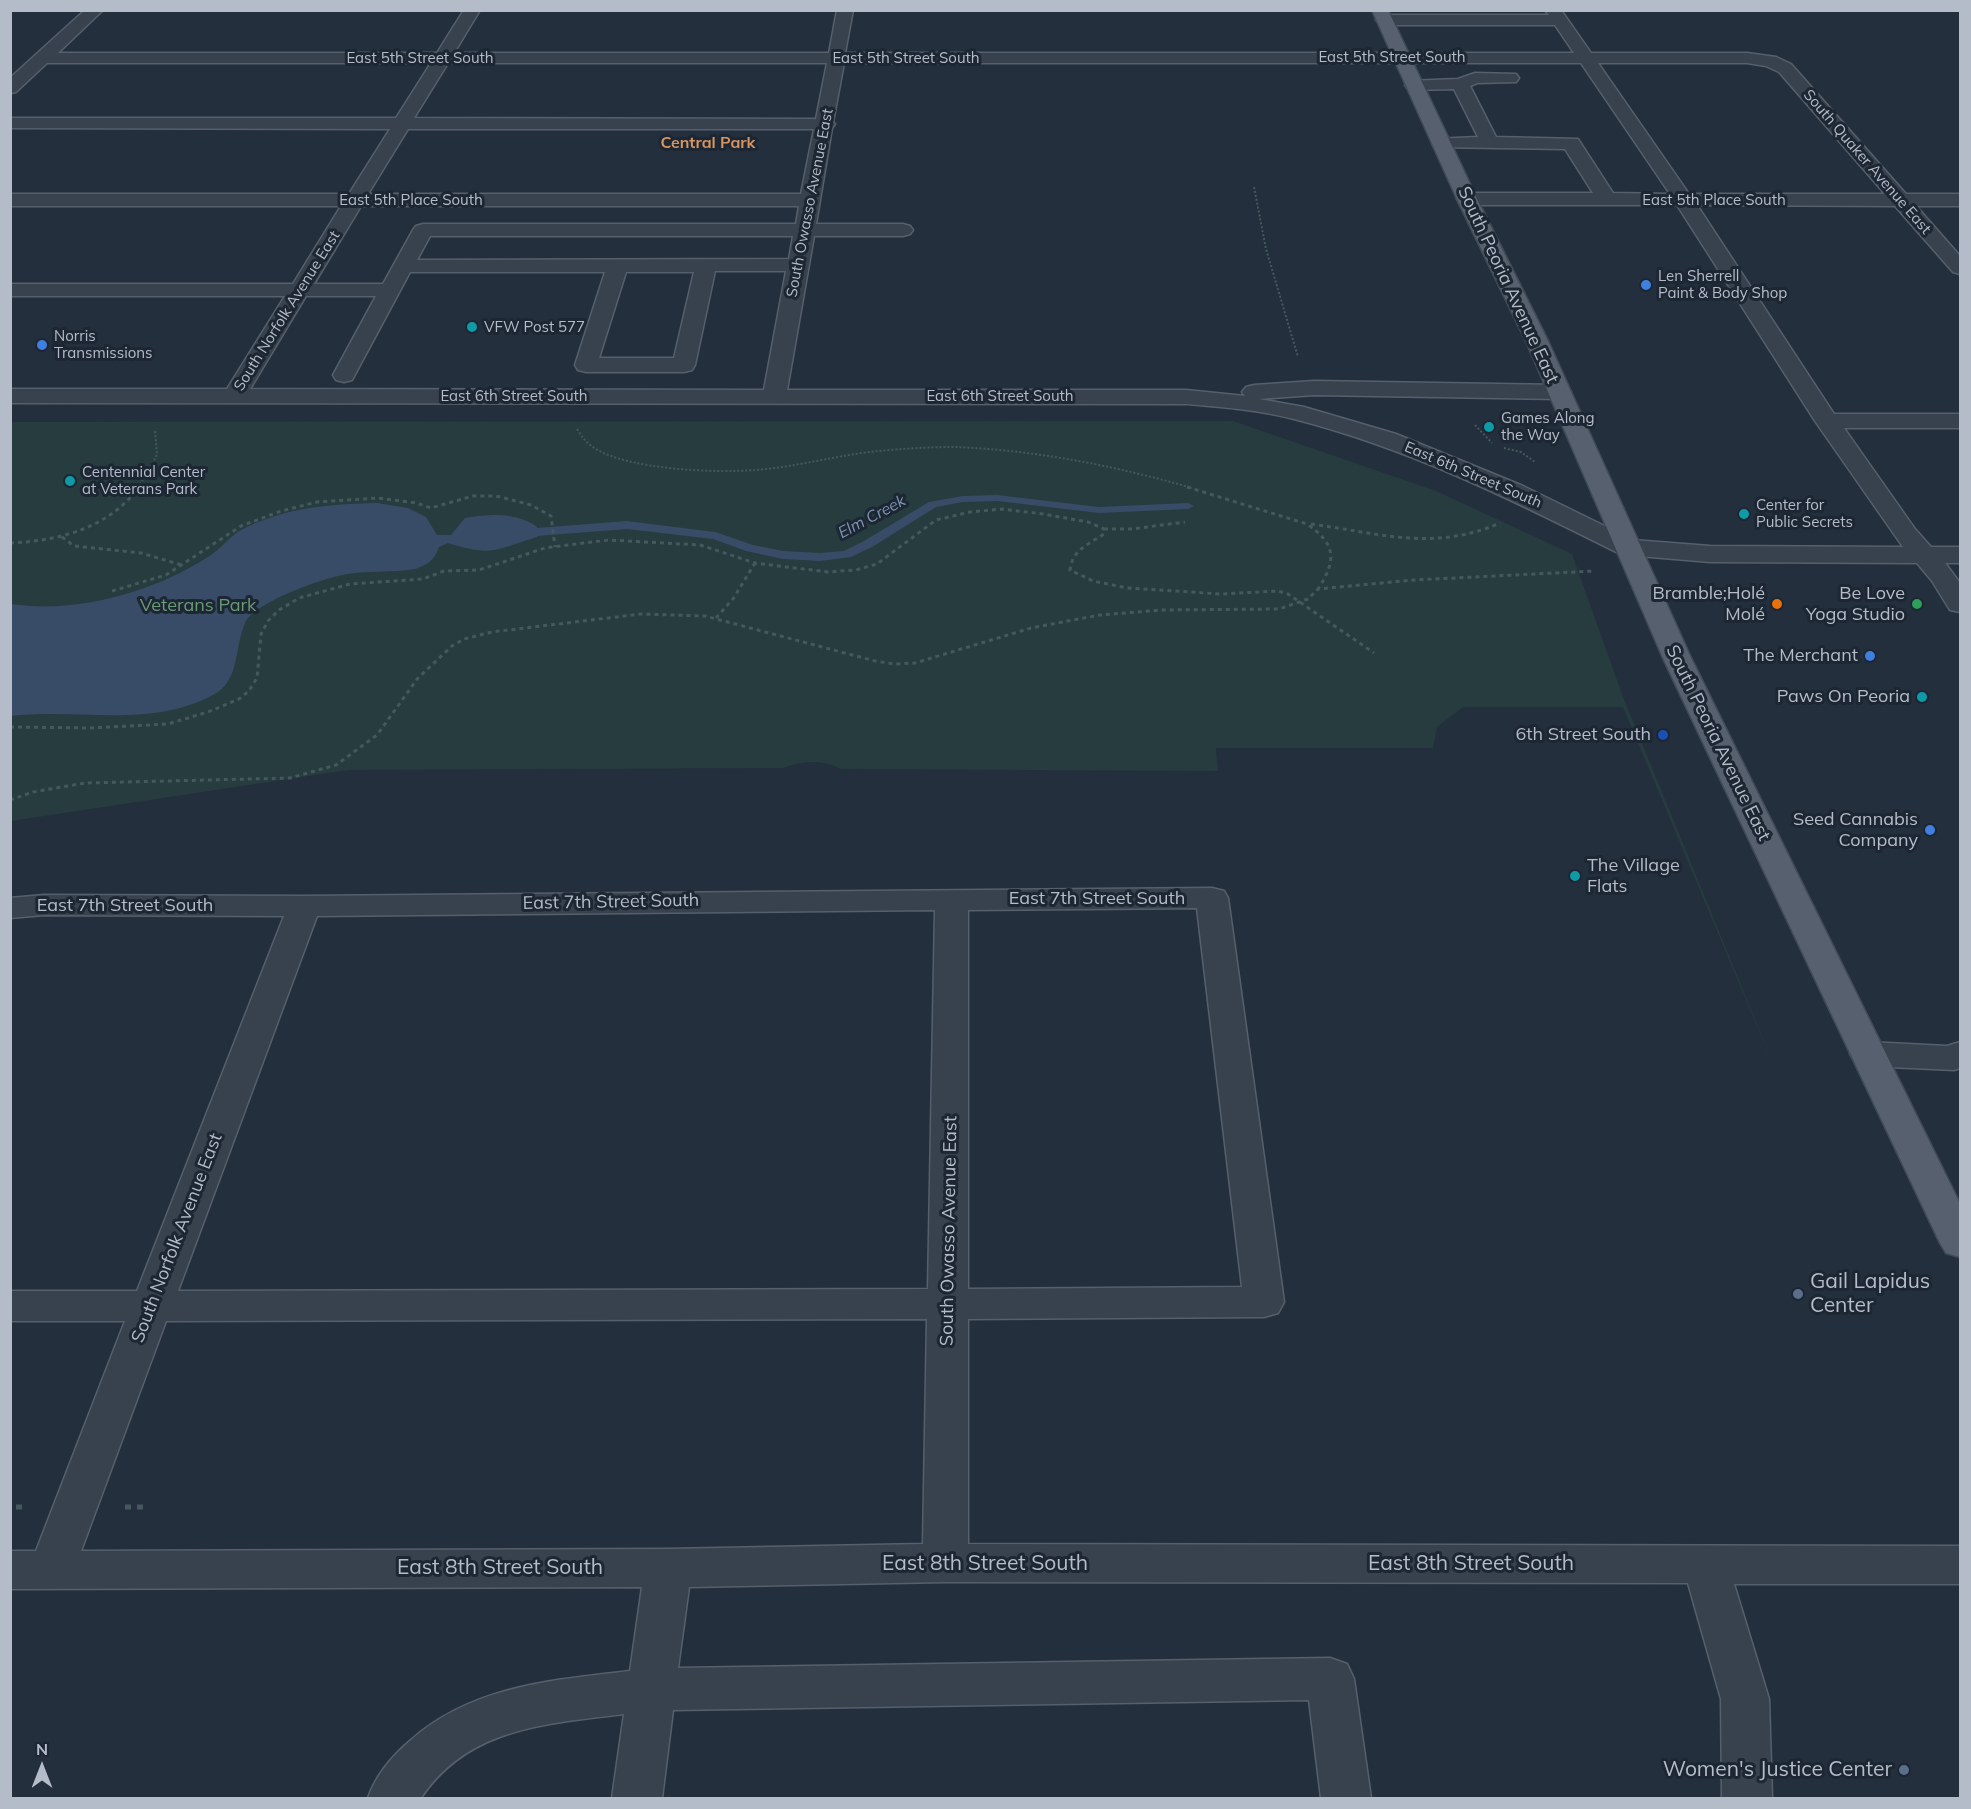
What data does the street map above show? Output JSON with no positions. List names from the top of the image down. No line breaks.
{"streets":{"main road":["South Peoria Avenue East"],"street":["East 5th Street South","South Quaker Avenue East","East 5th Place South","South Owasso Avenue East","South Norfolk Avenue East","East 6th Street South","East 7th Street South","East 8th Street South"]},"crossings":[["East 5th Street South","South Quaker Avenue East"],["East 5th Street South","South Owasso Avenue East"],["East 5th Street South","South Peoria Avenue East"],["East 5th Street South","South Norfolk Avenue East"],["South Quaker Avenue East","East 5th Place South"],["East 5th Place South","South Owasso Avenue East"],["East 5th Place South","South Peoria Avenue East"],["East 5th Place South","South Norfolk Avenue East"],["South Owasso Avenue East","East 6th Street South"],["South Owasso Avenue East","East 7th Street South"],["South Owasso Avenue East","East 8th Street South"],["South Peoria Avenue East","East 6th Street South"],["South Norfolk Avenue East","East 6th Street South"],["South Norfolk Avenue East","East 7th Street South"],["South Norfolk Avenue East","East 8th Street South"]],"districts":["Central Park"],"water":["Elm Creek"],"parks":["Veterans Park"],"places":["Len Sherrell Paint & Body Shop","VFW Post 577","Norris Transmissions","Games Along the Way","Centennial Center at Veterans Park","Center for Public Secrets","Bramble;Holé Molé","Be Love Yoga Studio","The Merchant","Paws On Peoria","6th Street South","Seed Cannabis Company","The Village Flats","Gail Lapidus Center","Women's Justice Center"],"north":"top"}
